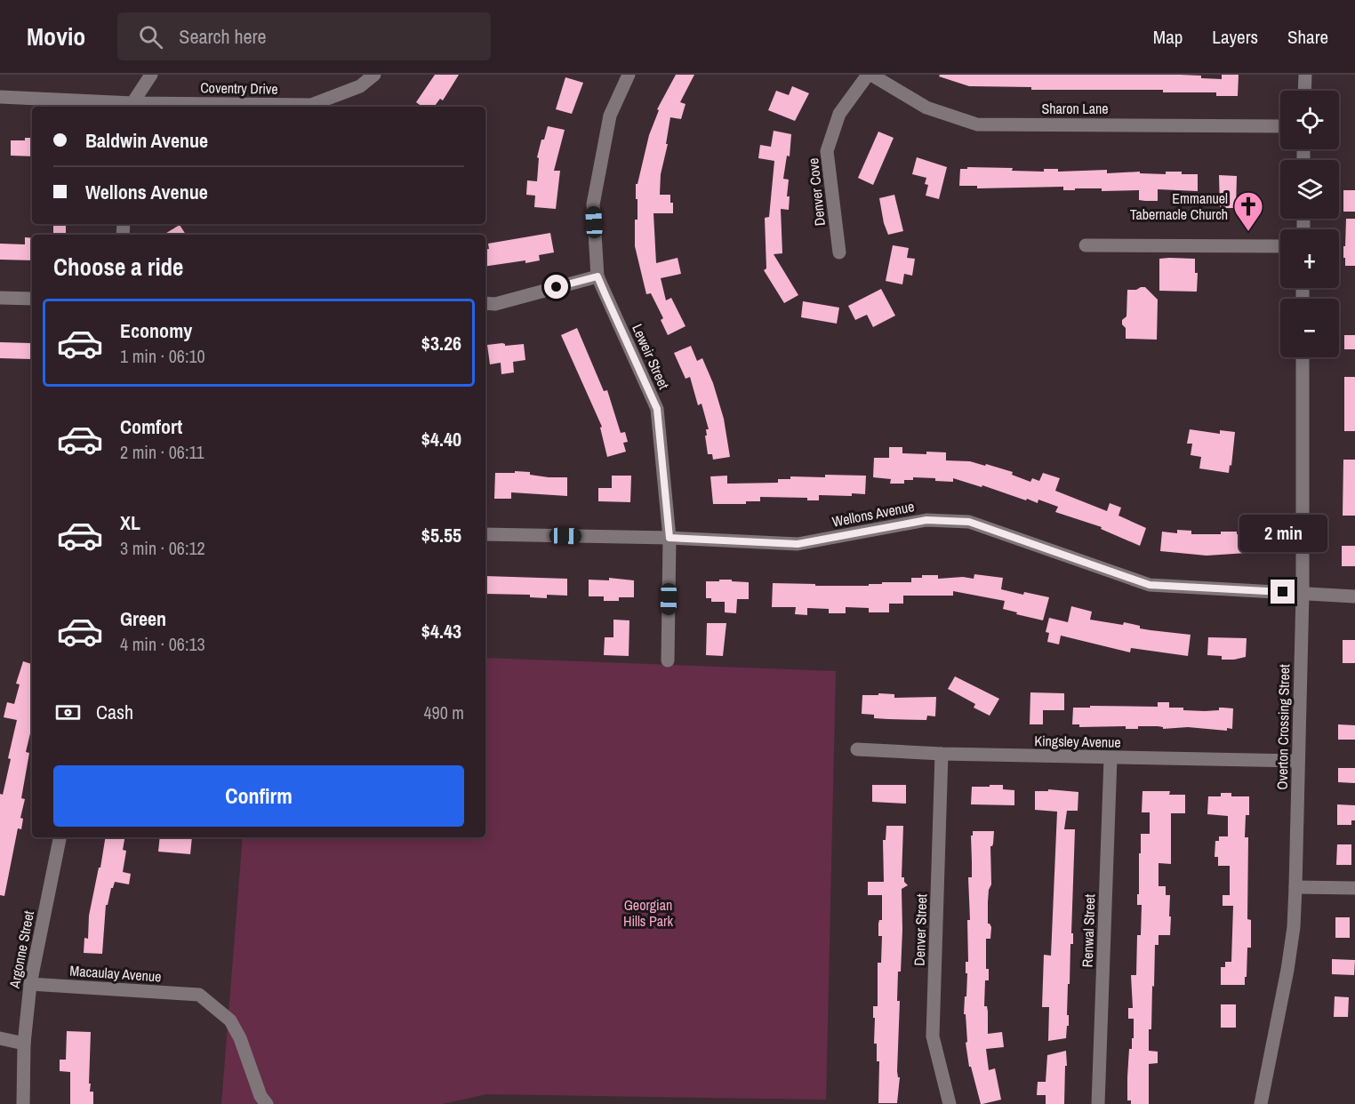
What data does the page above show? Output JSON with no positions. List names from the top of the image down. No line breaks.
{"streets":{"street":["Coventry Drive","Sharon Lane","Denver Cove","Leweir Street","Wellons Avenue","Overton Crossing Street","Kingsley Avenue","Denver Street","Renwal Street","Argonne Street","Macaulay Avenue"]},"crossings":[["Sharon Lane","Denver Cove"],["Leweir Street","Wellons Avenue"],["Wellons Avenue","Overton Crossing Street"],["Overton Crossing Street","Kingsley Avenue"],["Kingsley Avenue","Denver Street"],["Kingsley Avenue","Renwal Street"],["Argonne Street","Macaulay Avenue"]],"parks":["Georgian Hills Park"],"places":{"church":["Emmanuel Tabernacle Church"]},"page":{"header":"Movio","search":"Search here","nav":["Map","Layers","Share"],"map_buttons":["+","−"],"banner":["Baldwin Avenue","Wellons Avenue"],"heading":"Choose a ride","list":[{"name":"Economy","note":"1 min · 06:10","value":"$3.26"},{"name":"Comfort","note":"2 min · 06:11","value":"$4.40"},{"name":"XL","note":"3 min · 06:12","value":"$5.55"},{"name":"Green","note":"4 min · 06:13","value":"$4.43"}],"bubble":"2 min","pay":["Cash","490 m"],"buttons":"Confirm"}}
